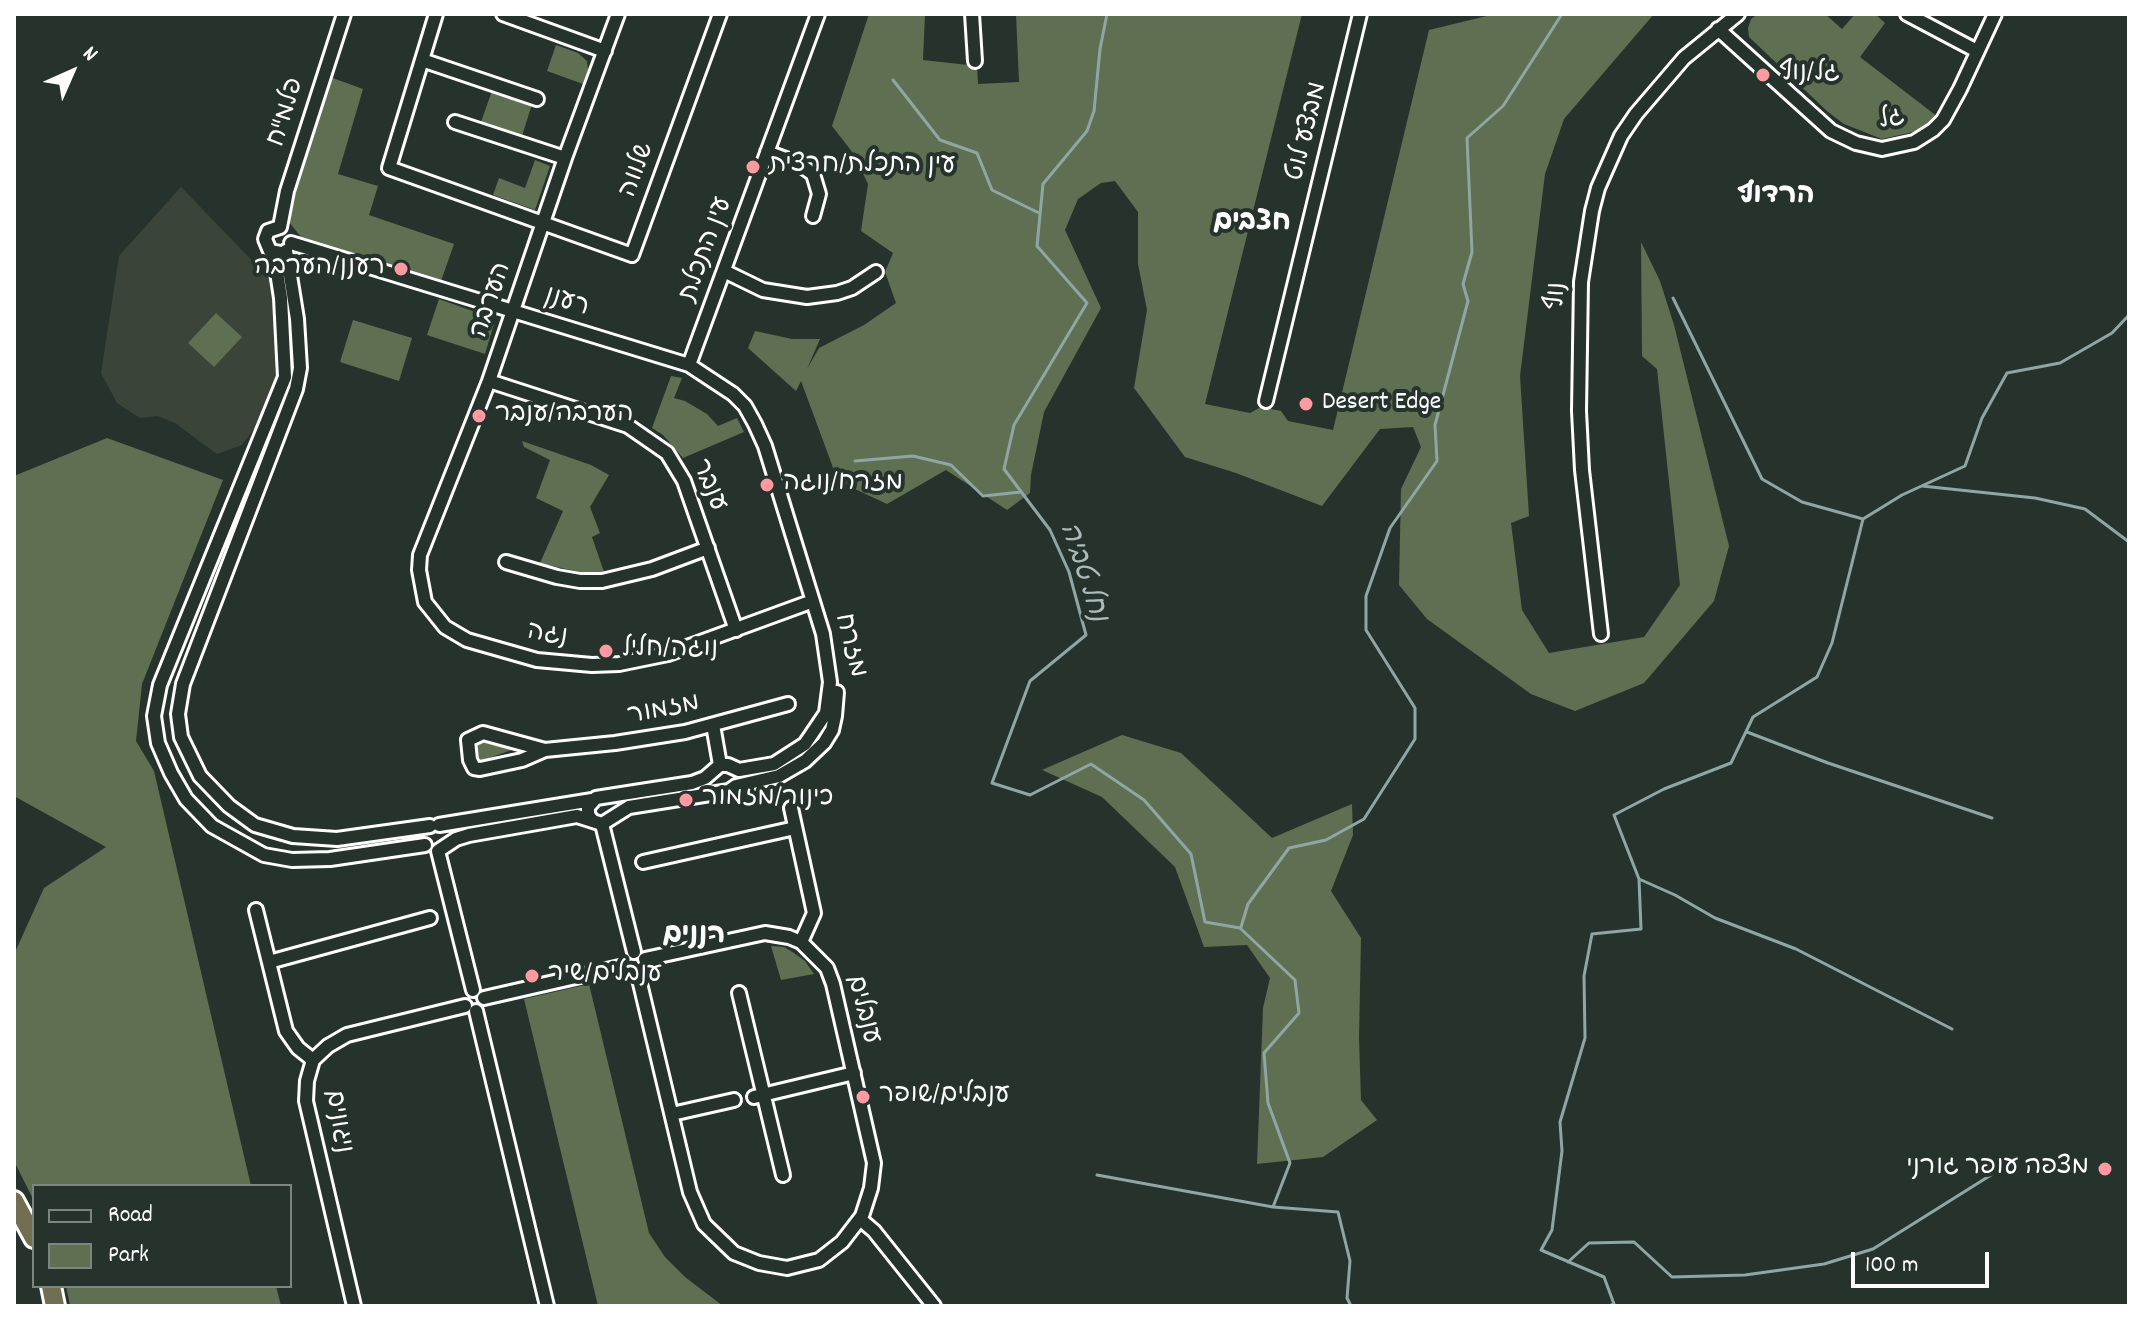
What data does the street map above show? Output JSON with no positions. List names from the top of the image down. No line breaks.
{"streets":{"street":["פלמ\"ח","גל","מבצע לוט","שלווה","עין התכלת","נוף","הערבה","רענן","ענבר","נגה","מזרח","מזמור","ענבלים","ניגונים"]},"crossings":[["פלמ\"ח","רענן"],["גל","נוף"],["שלווה","הערבה"],["עין התכלת","רענן"],["עין התכלת","מזרח"],["הערבה","רענן"],["הערבה","ענבר"],["הערבה","נגה"],["רענן","מזרח"],["ענבר","נגה"],["נגה","מזרח"]],"districts":["הרדוף","חצבים","רננים"],"water":["נחל טביה"],"places":["גל/נוף","עין התכלת/חרצית","רענן/הערבה","Desert Edge","הערבה/ענבר","מזרח/נוגה","נוגה/חליל","כינור/מזמור","ענבלים/שיר","ענבלים/שופר","מצפה עופר גורני"],"legend":["Road","Park"],"scale_bar":"100 m","north":"top right"}
